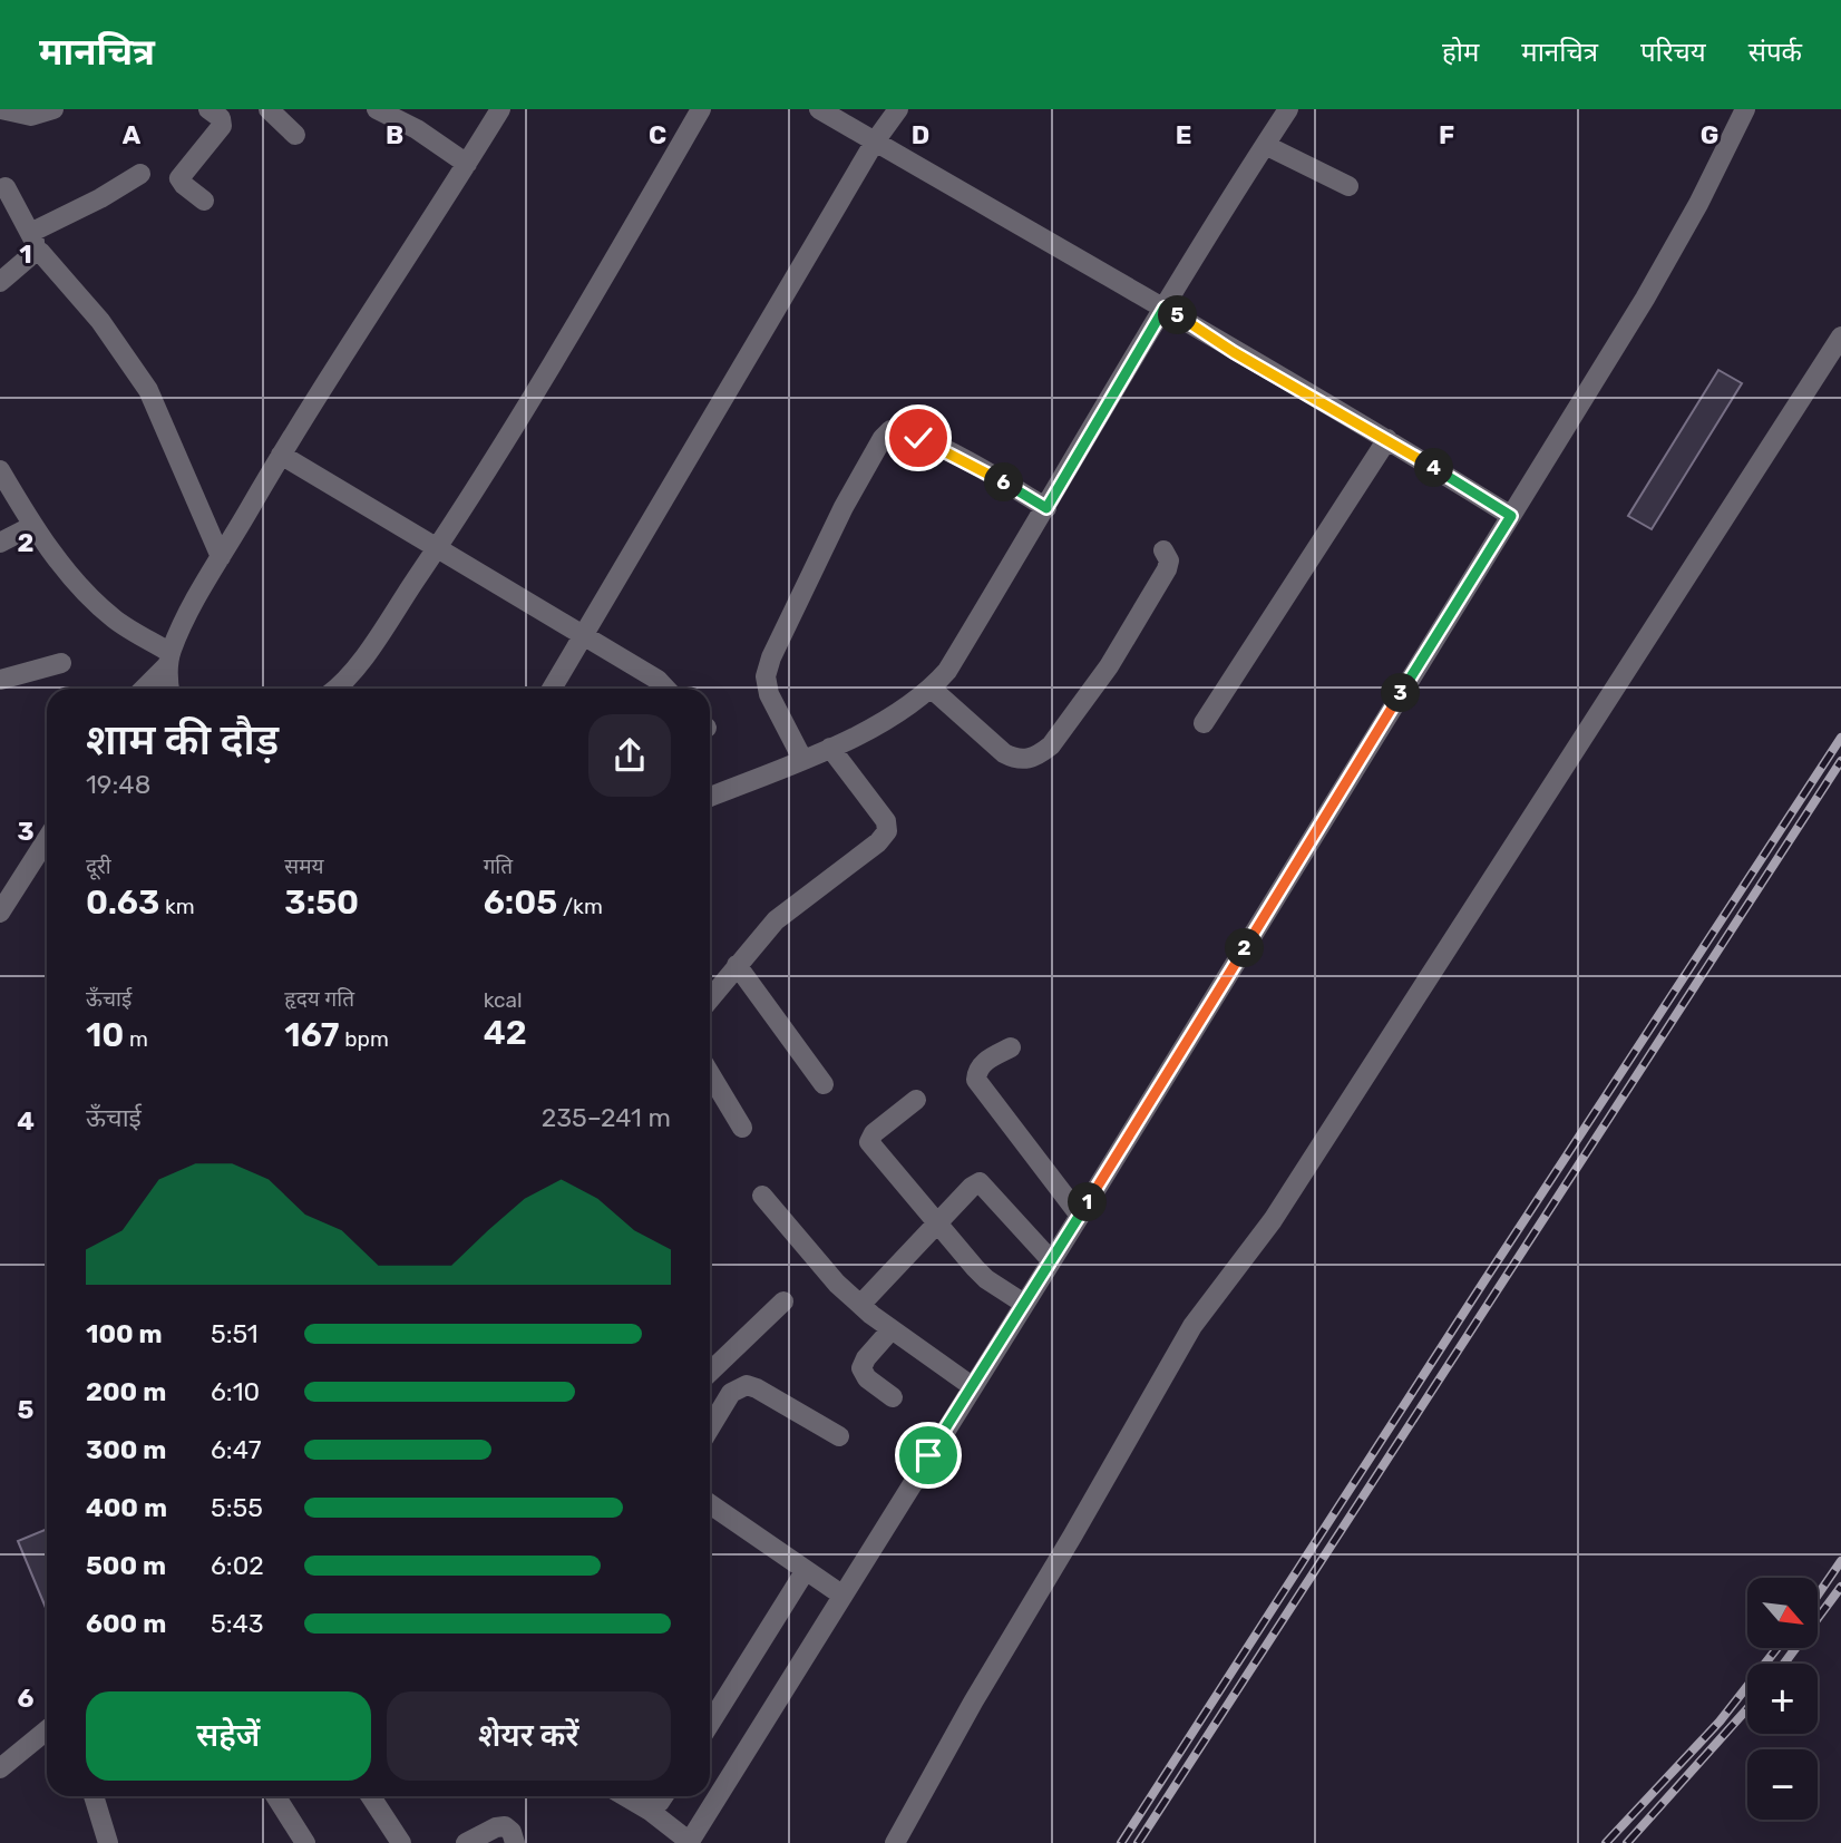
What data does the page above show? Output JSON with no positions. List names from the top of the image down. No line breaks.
{"north":"bottom right","page":{"header":"मानचित्र","nav":["होम","मानचित्र","परिचय","संपर्क"],"pins":["5","4","6","3","2","1"],"heading":["शाम की दौड़","19:48"],"stats":[["दूरी","0.63 km"],["समय","3:50"],["गति","6:05 /km"],["ऊँचाई","10 m"],["हृदय गति","167 bpm"],["kcal","42"]],"chart":["ऊँचाई","235–241 m"],"list":[{"name":"100 m","note":"5:51"},{"name":"200 m","note":"6:10"},{"name":"300 m","note":"6:47"},{"name":"400 m","note":"5:55"},{"name":"500 m","note":"6:02"},{"name":"600 m","note":"5:43"}],"map_buttons":["+","−"],"buttons":["सहेजें","शेयर करें"]},"grid":{"columns":["A","B","C","D","E","F","G"],"rows":["1","2","3","4","5","6"]}}
